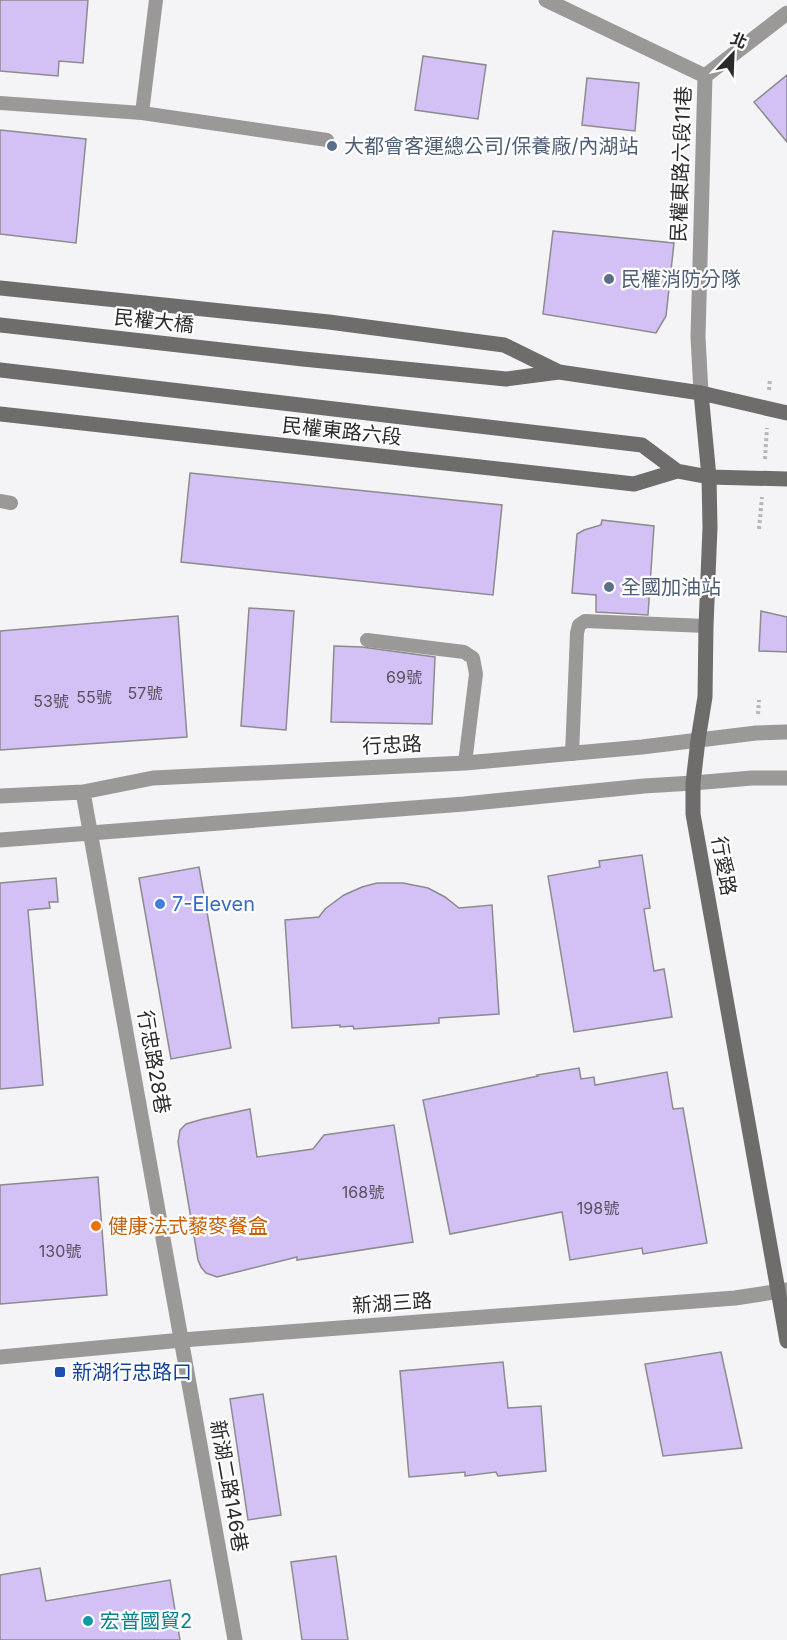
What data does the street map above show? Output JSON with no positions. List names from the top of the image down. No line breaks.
{"streets":{"main road":["民權大橋","民權東路六段","行愛路"],"street":["民權東路六段11巷","行忠路","行忠路28巷","新湖三路","新湖二路146巷"]},"crossings":[["民權東路六段11巷","行愛路"],["民權東路六段","行愛路"],["行忠路","行愛路"],["行忠路","行忠路28巷"],["行愛路","新湖三路"],["行忠路28巷","新湖三路"],["行忠路28巷","新湖二路146巷"],["新湖三路","新湖二路146巷"]],"places":{"other":["大都會客運總公司/保養廠/內湖站","民權消防分隊","全國加油站","7-Eleven","健康法式藜麥餐盒","宏普國貿2"],"transit":["新湖行忠路口"]},"house_numbers":["69號","57號","55號","53號","168號","198號","130號"],"north":"top right"}
